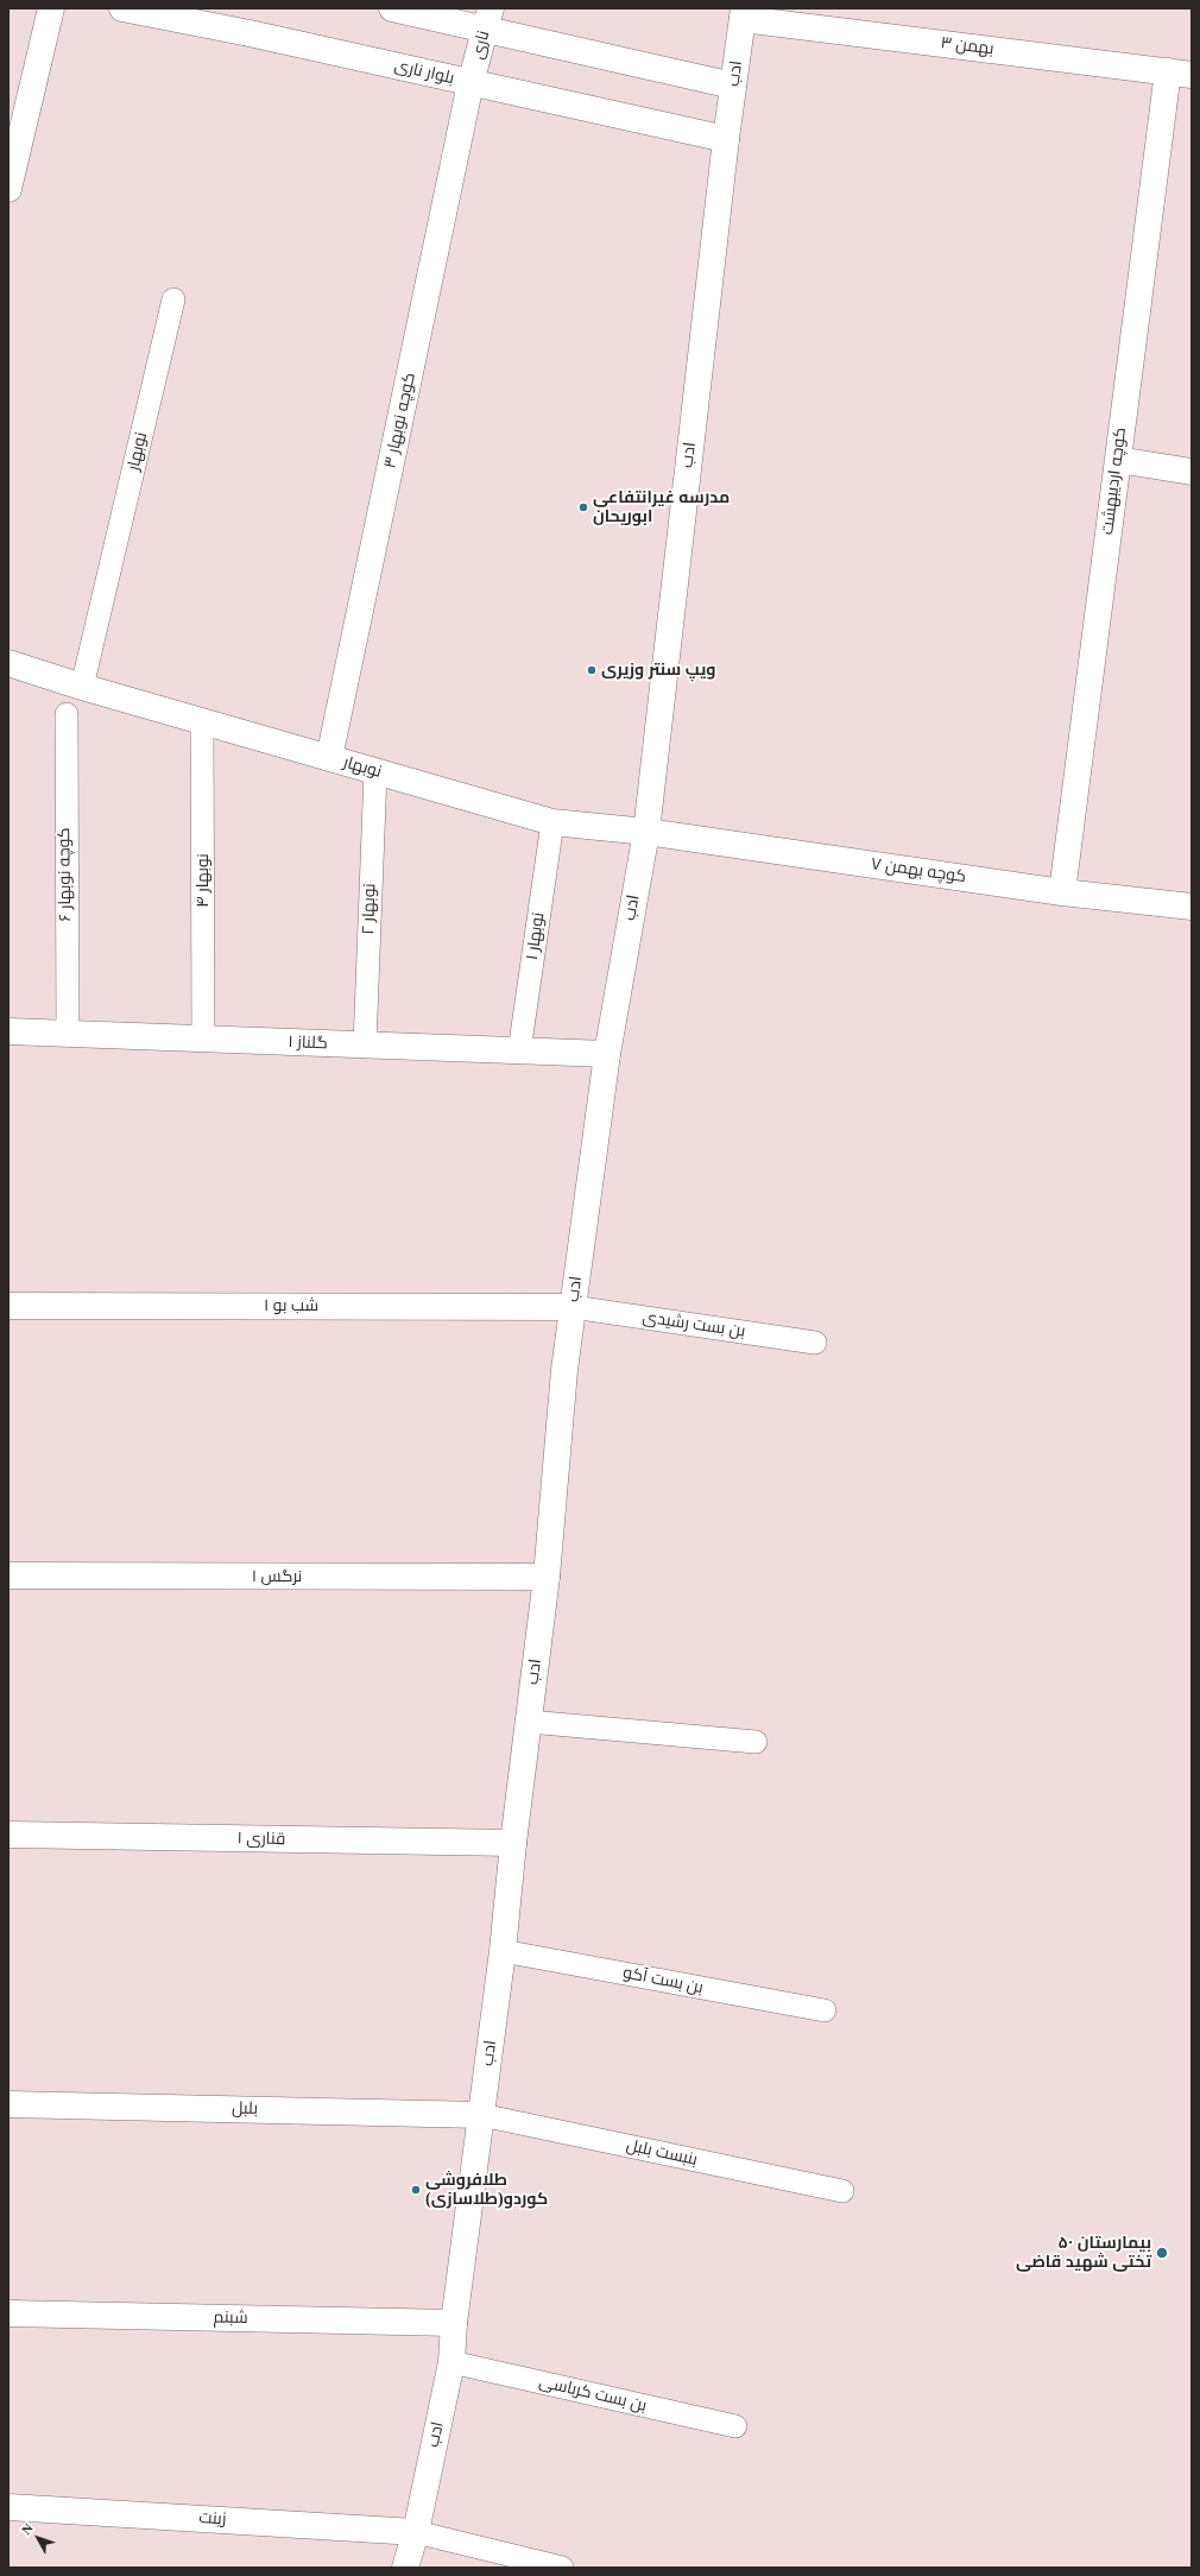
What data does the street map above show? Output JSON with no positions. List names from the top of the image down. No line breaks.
{"streets":{"street":["ناری","بهمن ۳","بلوار ناری","ادب","کوچه نوبهار ۳","نوبهار","کوچه اردیبهشت","کوچه بهمن ۷","گلناز ۱","شب بو ۱","نرگس ۱","قناری ۱","بلبل","شبنم","زینت"],"lane":["کوچه نوبهار ۶","نوبهار ۴","نوبهار ۲","نوبهار ۱","بن بست رشیدی","بن بست آکو","بنبست بلبل","بن بست کرباسی"]},"crossings":[["ناری","بلوار ناری"],["ناری","کوچه نوبهار ۳"],["بهمن ۳","ادب"],["بهمن ۳","کوچه اردیبهشت"],["بلوار ناری","ادب"],["بلوار ناری","کوچه نوبهار ۳"],["ادب","نوبهار"],["ادب","کوچه بهمن ۷"],["ادب","گلناز ۱"],["ادب","شب بو ۱"],["ادب","بن بست رشیدی"],["ادب","نرگس ۱"],["ادب","قناری ۱"],["ادب","بن بست آکو"],["ادب","بلبل"],["ادب","بنبست بلبل"],["ادب","شبنم"],["ادب","بن بست کرباسی"],["ادب","زینت"],["کوچه نوبهار ۳","نوبهار"],["نوبهار","کوچه بهمن ۷"],["نوبهار","نوبهار ۴"],["نوبهار","نوبهار ۲"],["نوبهار","نوبهار ۱"],["کوچه اردیبهشت","کوچه بهمن ۷"],["کوچه نوبهار ۶","گلناز ۱"],["نوبهار ۴","گلناز ۱"],["نوبهار ۲","گلناز ۱"],["نوبهار ۱","گلناز ۱"],["شب بو ۱","بن بست رشیدی"],["بلبل","بنبست بلبل"]],"places":["مدرسه غیرانتفاعی ابوریحان","ویپ سنتر وزیری","طلافروشی کوردو(طلاسازی)","بیمارستان ۵۰ تختی شهید قاضی"],"north":"top left"}
